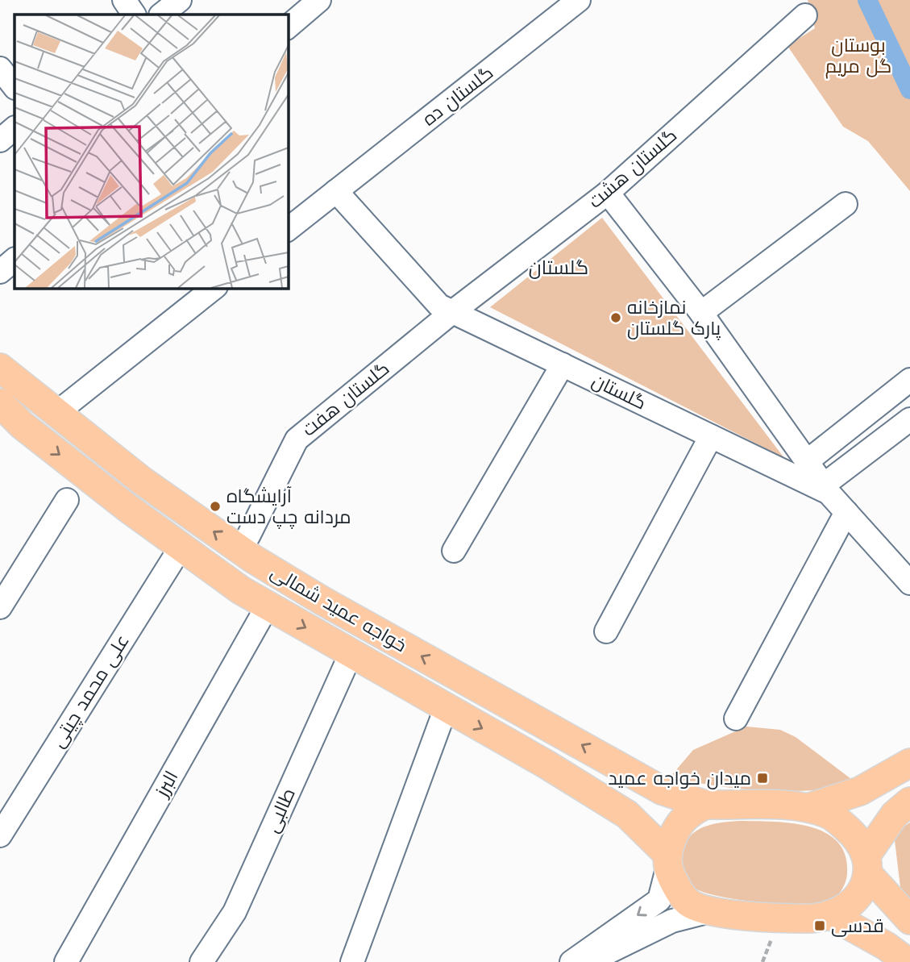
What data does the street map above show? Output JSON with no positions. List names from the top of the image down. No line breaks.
{"streets":{"main road":["خواجه عمید شمالی"],"street":["گلستان ده","گلستان هشت","گلستان","گلستان هفت","علی محمد چیتی","البرز","طالبی"]},"crossings":[["گلستان ده","گلستان"],["گلستان هشت","گلستان"],["گلستان هشت","گلستان هفت"],["گلستان","گلستان هفت"],["خواجه عمید شمالی","علی محمد چیتی"],["خواجه عمید شمالی","البرز"],["خواجه عمید شمالی","طالبی"]],"districts":["گلستان"],"parks":["بوستان گل مریم"],"places":{"other":["نمازخانه پارک گلستان","آرایشگاه مردانه چپ دست"],"transit":["میدان خواجه عمید","قدسی"]}}
